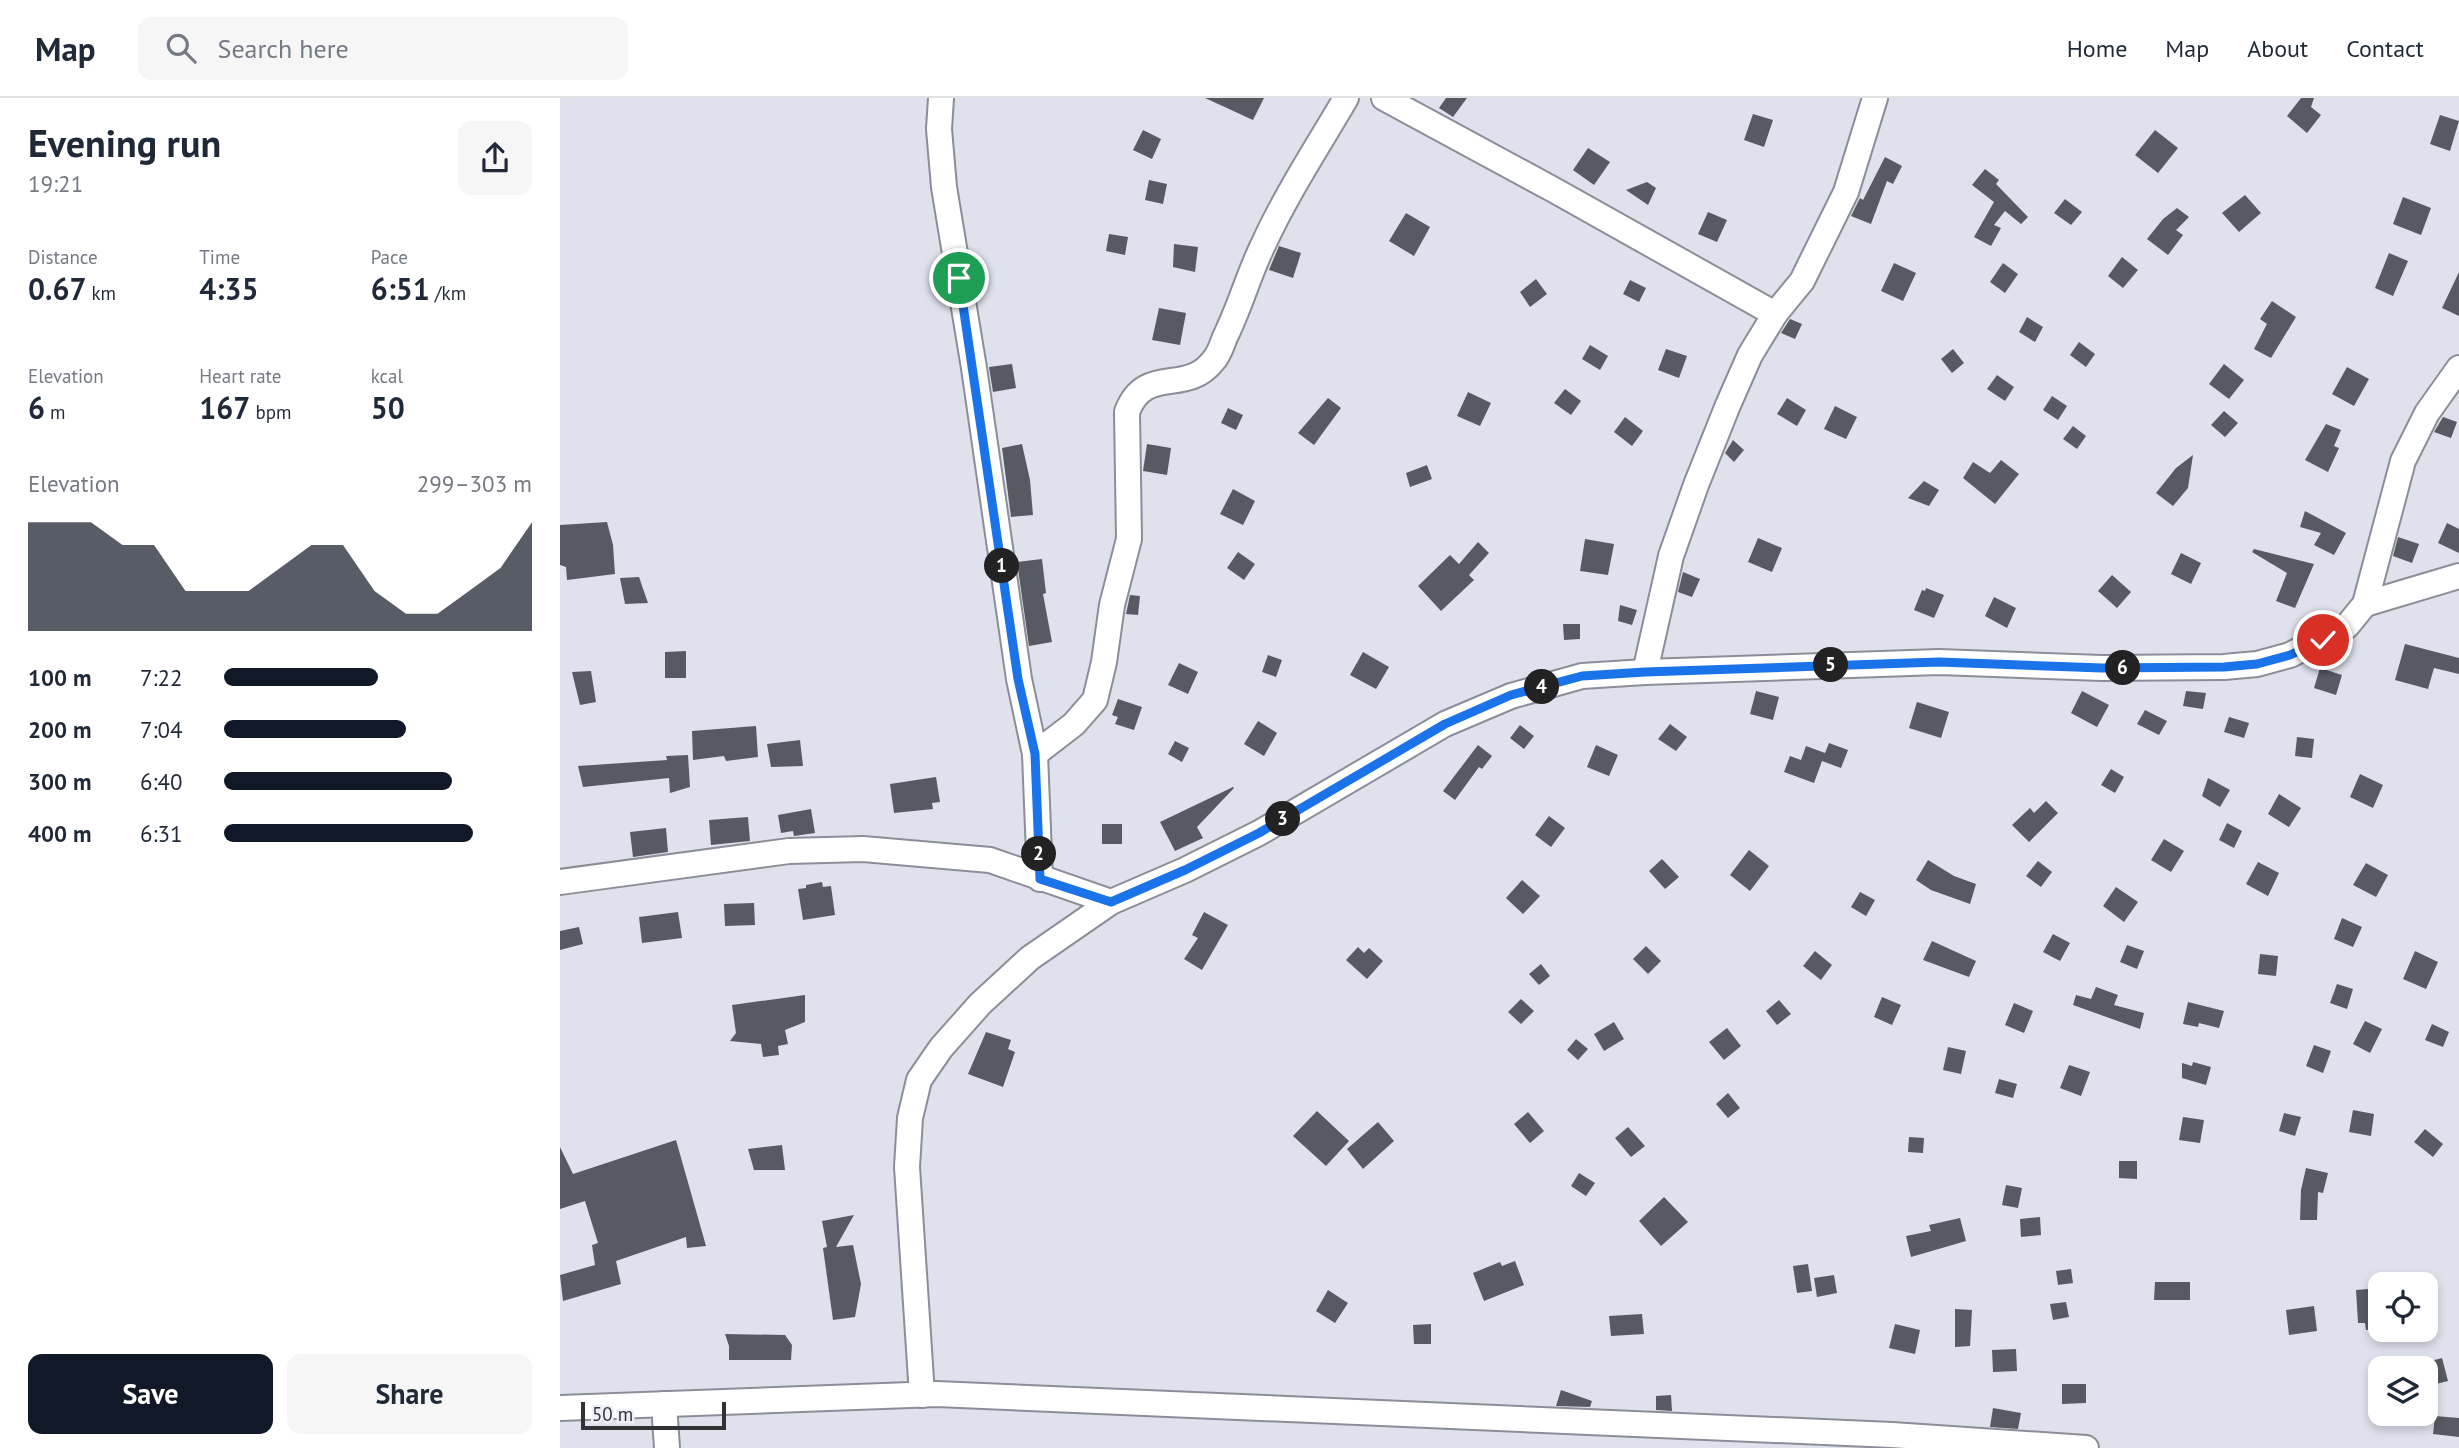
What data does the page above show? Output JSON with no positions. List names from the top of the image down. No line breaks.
{"scale_bar":"50 m","page":{"header":"Map","search":"Search here","nav":["Home","Map","About","Contact"],"heading":["Evening run","19:21"],"stats":[["Distance","0.67 km"],["Time","4:35"],["Pace","6:51 /km"],["Elevation","6 m"],["Heart rate","167 bpm"],["kcal","50"]],"chart":["Elevation","299–303 m"],"pins":["1","5","6","4","3","2"],"list":[{"name":"100 m","note":"7:22"},{"name":"200 m","note":"7:04"},{"name":"300 m","note":"6:40"},{"name":"400 m","note":"6:31"}],"buttons":["Save","Share"],"scale":"50 m"}}
